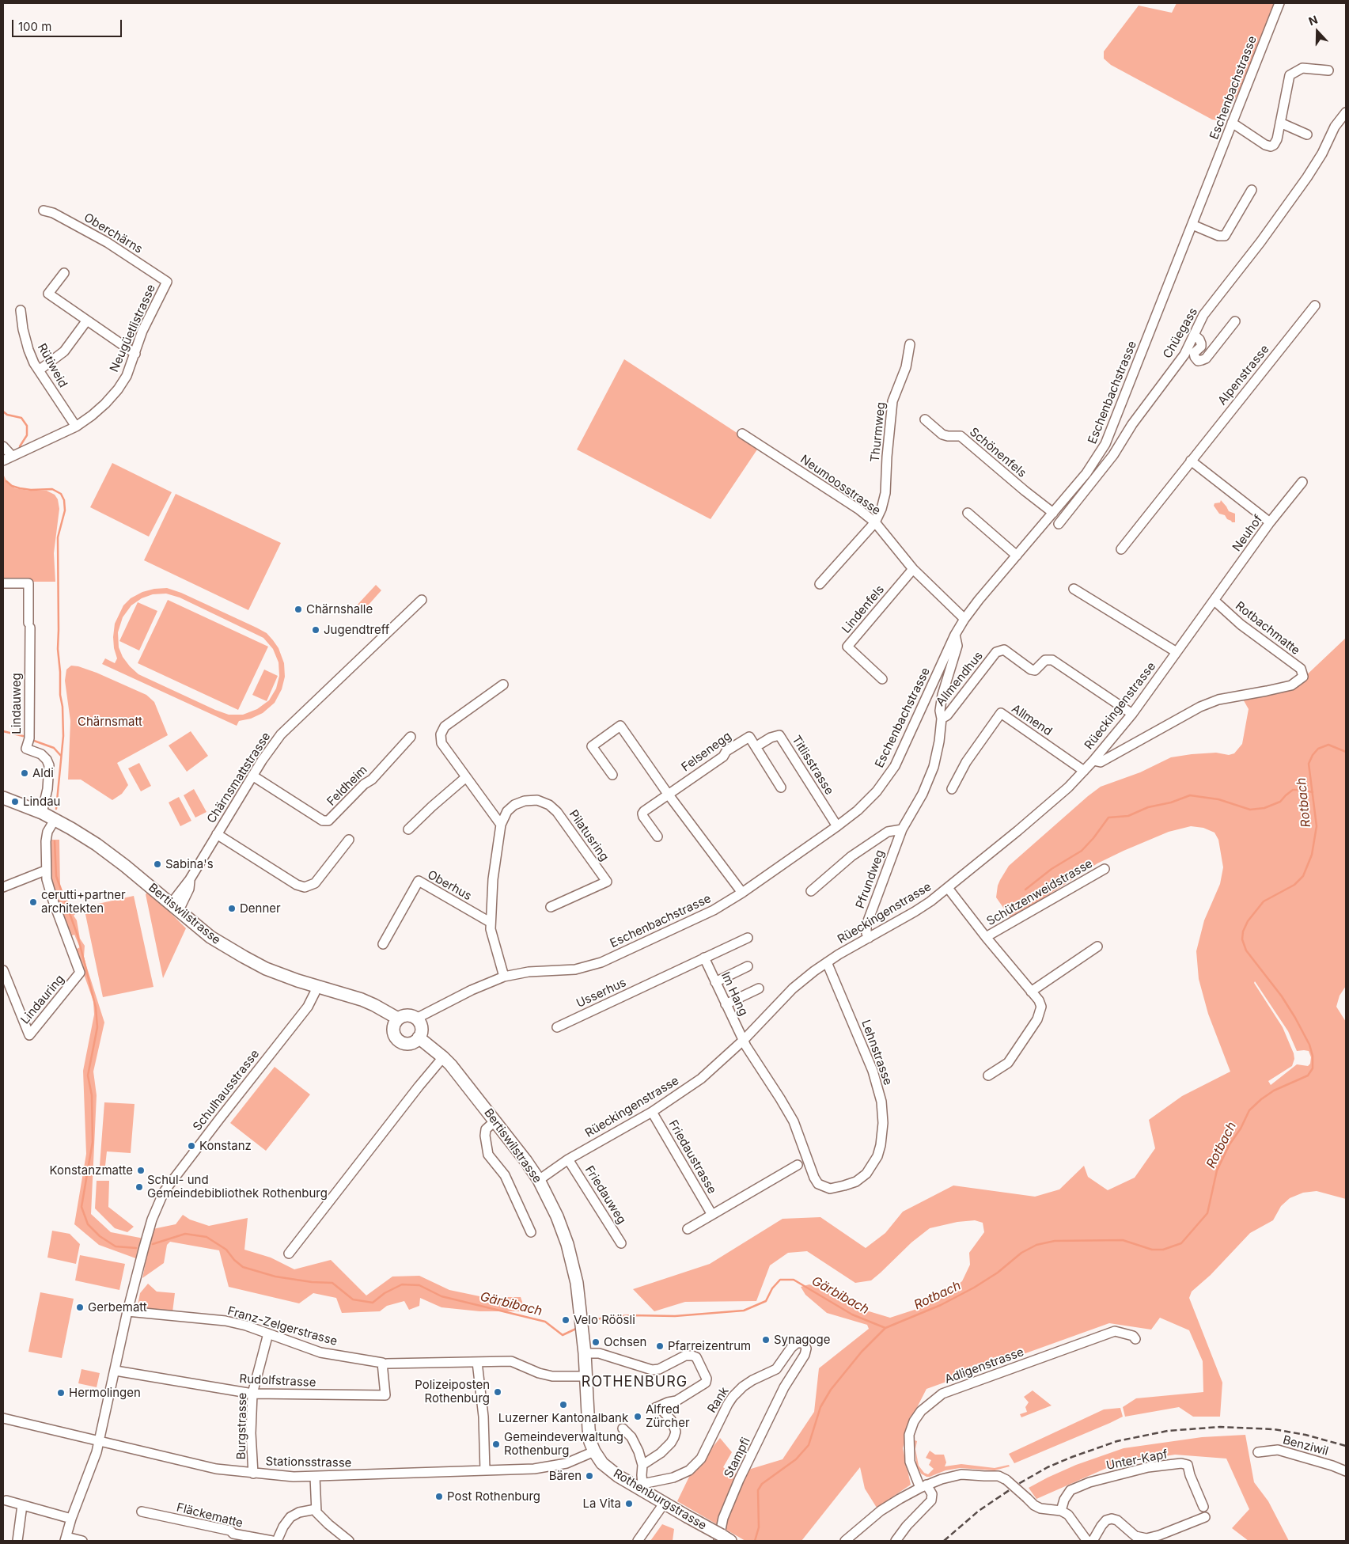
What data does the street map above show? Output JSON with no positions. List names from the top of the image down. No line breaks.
{"streets":{"main road":["Bertiswilstrasse","Rothenburgstrasse"],"street":["Eschenbachstrasse","Oberchärns","Neugüetlistrasse","Chüegass","Rütiweid","Alpenstrasse","Thurmweg","Schönenfels","Neumoosstrasse","Neuhof","Lindenfels","Rotbachmatte","Allmendhus","Lindauweg","Rüeckingenstrasse","Allmend","Felsenegg","Titlisstrasse","Chärnsmattstrasse","Feldheim","Pilatusring","Pfrundweg","Oberhus","Schützenweidstrasse","Usserhus","Im Hang","Lindauring","Lehnstrasse","Schulhausstrasse","Friedaustrasse","Friedauweg","Franz-Zelgerstrasse","Adligenstrasse","Rudolfstrasse","Rank","Burgstrasse","Benziwil","Stampfi","Unter-Kapf","Stationsstrasse","Fläckematte"]},"crossings":[["Eschenbachstrasse","Schönenfels"],["Eschenbachstrasse","Neumoosstrasse"],["Eschenbachstrasse","Titlisstrasse"],["Eschenbachstrasse","Pilatusring"],["Eschenbachstrasse","Pfrundweg"],["Eschenbachstrasse","Bertiswilstrasse"],["Oberchärns","Neugüetlistrasse"],["Neugüetlistrasse","Rütiweid"],["Thurmweg","Neumoosstrasse"],["Neumoosstrasse","Lindenfels"],["Neuhof","Rotbachmatte"],["Neuhof","Rüeckingenstrasse"],["Rotbachmatte","Rüeckingenstrasse"],["Allmendhus","Rüeckingenstrasse"],["Allmendhus","Pfrundweg"],["Lindauweg","Bertiswilstrasse"],["Rüeckingenstrasse","Allmend"],["Rüeckingenstrasse","Pfrundweg"],["Rüeckingenstrasse","Schützenweidstrasse"],["Rüeckingenstrasse","Bertiswilstrasse"],["Rüeckingenstrasse","Im Hang"],["Rüeckingenstrasse","Lehnstrasse"],["Rüeckingenstrasse","Friedaustrasse"],["Rüeckingenstrasse","Friedauweg"],["Chärnsmattstrasse","Feldheim"],["Chärnsmattstrasse","Bertiswilstrasse"],["Pilatusring","Oberhus"],["Bertiswilstrasse","Lindauring"],["Bertiswilstrasse","Schulhausstrasse"],["Bertiswilstrasse","Franz-Zelgerstrasse"],["Bertiswilstrasse","Stationsstrasse"],["Bertiswilstrasse","Rothenburgstrasse"],["Usserhus","Im Hang"],["Im Hang","Lehnstrasse"],["Schulhausstrasse","Franz-Zelgerstrasse"],["Schulhausstrasse","Rudolfstrasse"],["Schulhausstrasse","Stationsstrasse"],["Franz-Zelgerstrasse","Rudolfstrasse"],["Franz-Zelgerstrasse","Burgstrasse"],["Rudolfstrasse","Burgstrasse"],["Rank","Stampfi"],["Rank","Rothenburgstrasse"],["Burgstrasse","Stationsstrasse"],["Stationsstrasse","Rothenburgstrasse"]],"districts":["ROTHENBURG"],"water":["Rotbach","Gärbibach"],"parks":["Chärnsmatt"],"places":["Chärnshalle","Jugendtreff","Aldi","Lindau","Sabina's","cerutti+partner architekten","Denner","Konstanz","Konstanzmatte","Schul- und Gemeindebibliothek Rothenburg","Gerbematt","Velo Röösli","Synagoge","Ochsen","Pfarreizentrum","Polizeiposten Rothenburg","Hermolingen","Luzerner Kantonalbank","Alfred Zürcher","Gemeindeverwaltung Rothenburg","Bären","Post Rothenburg","La Vita"],"scale_bar":"100 m","north":"top"}
